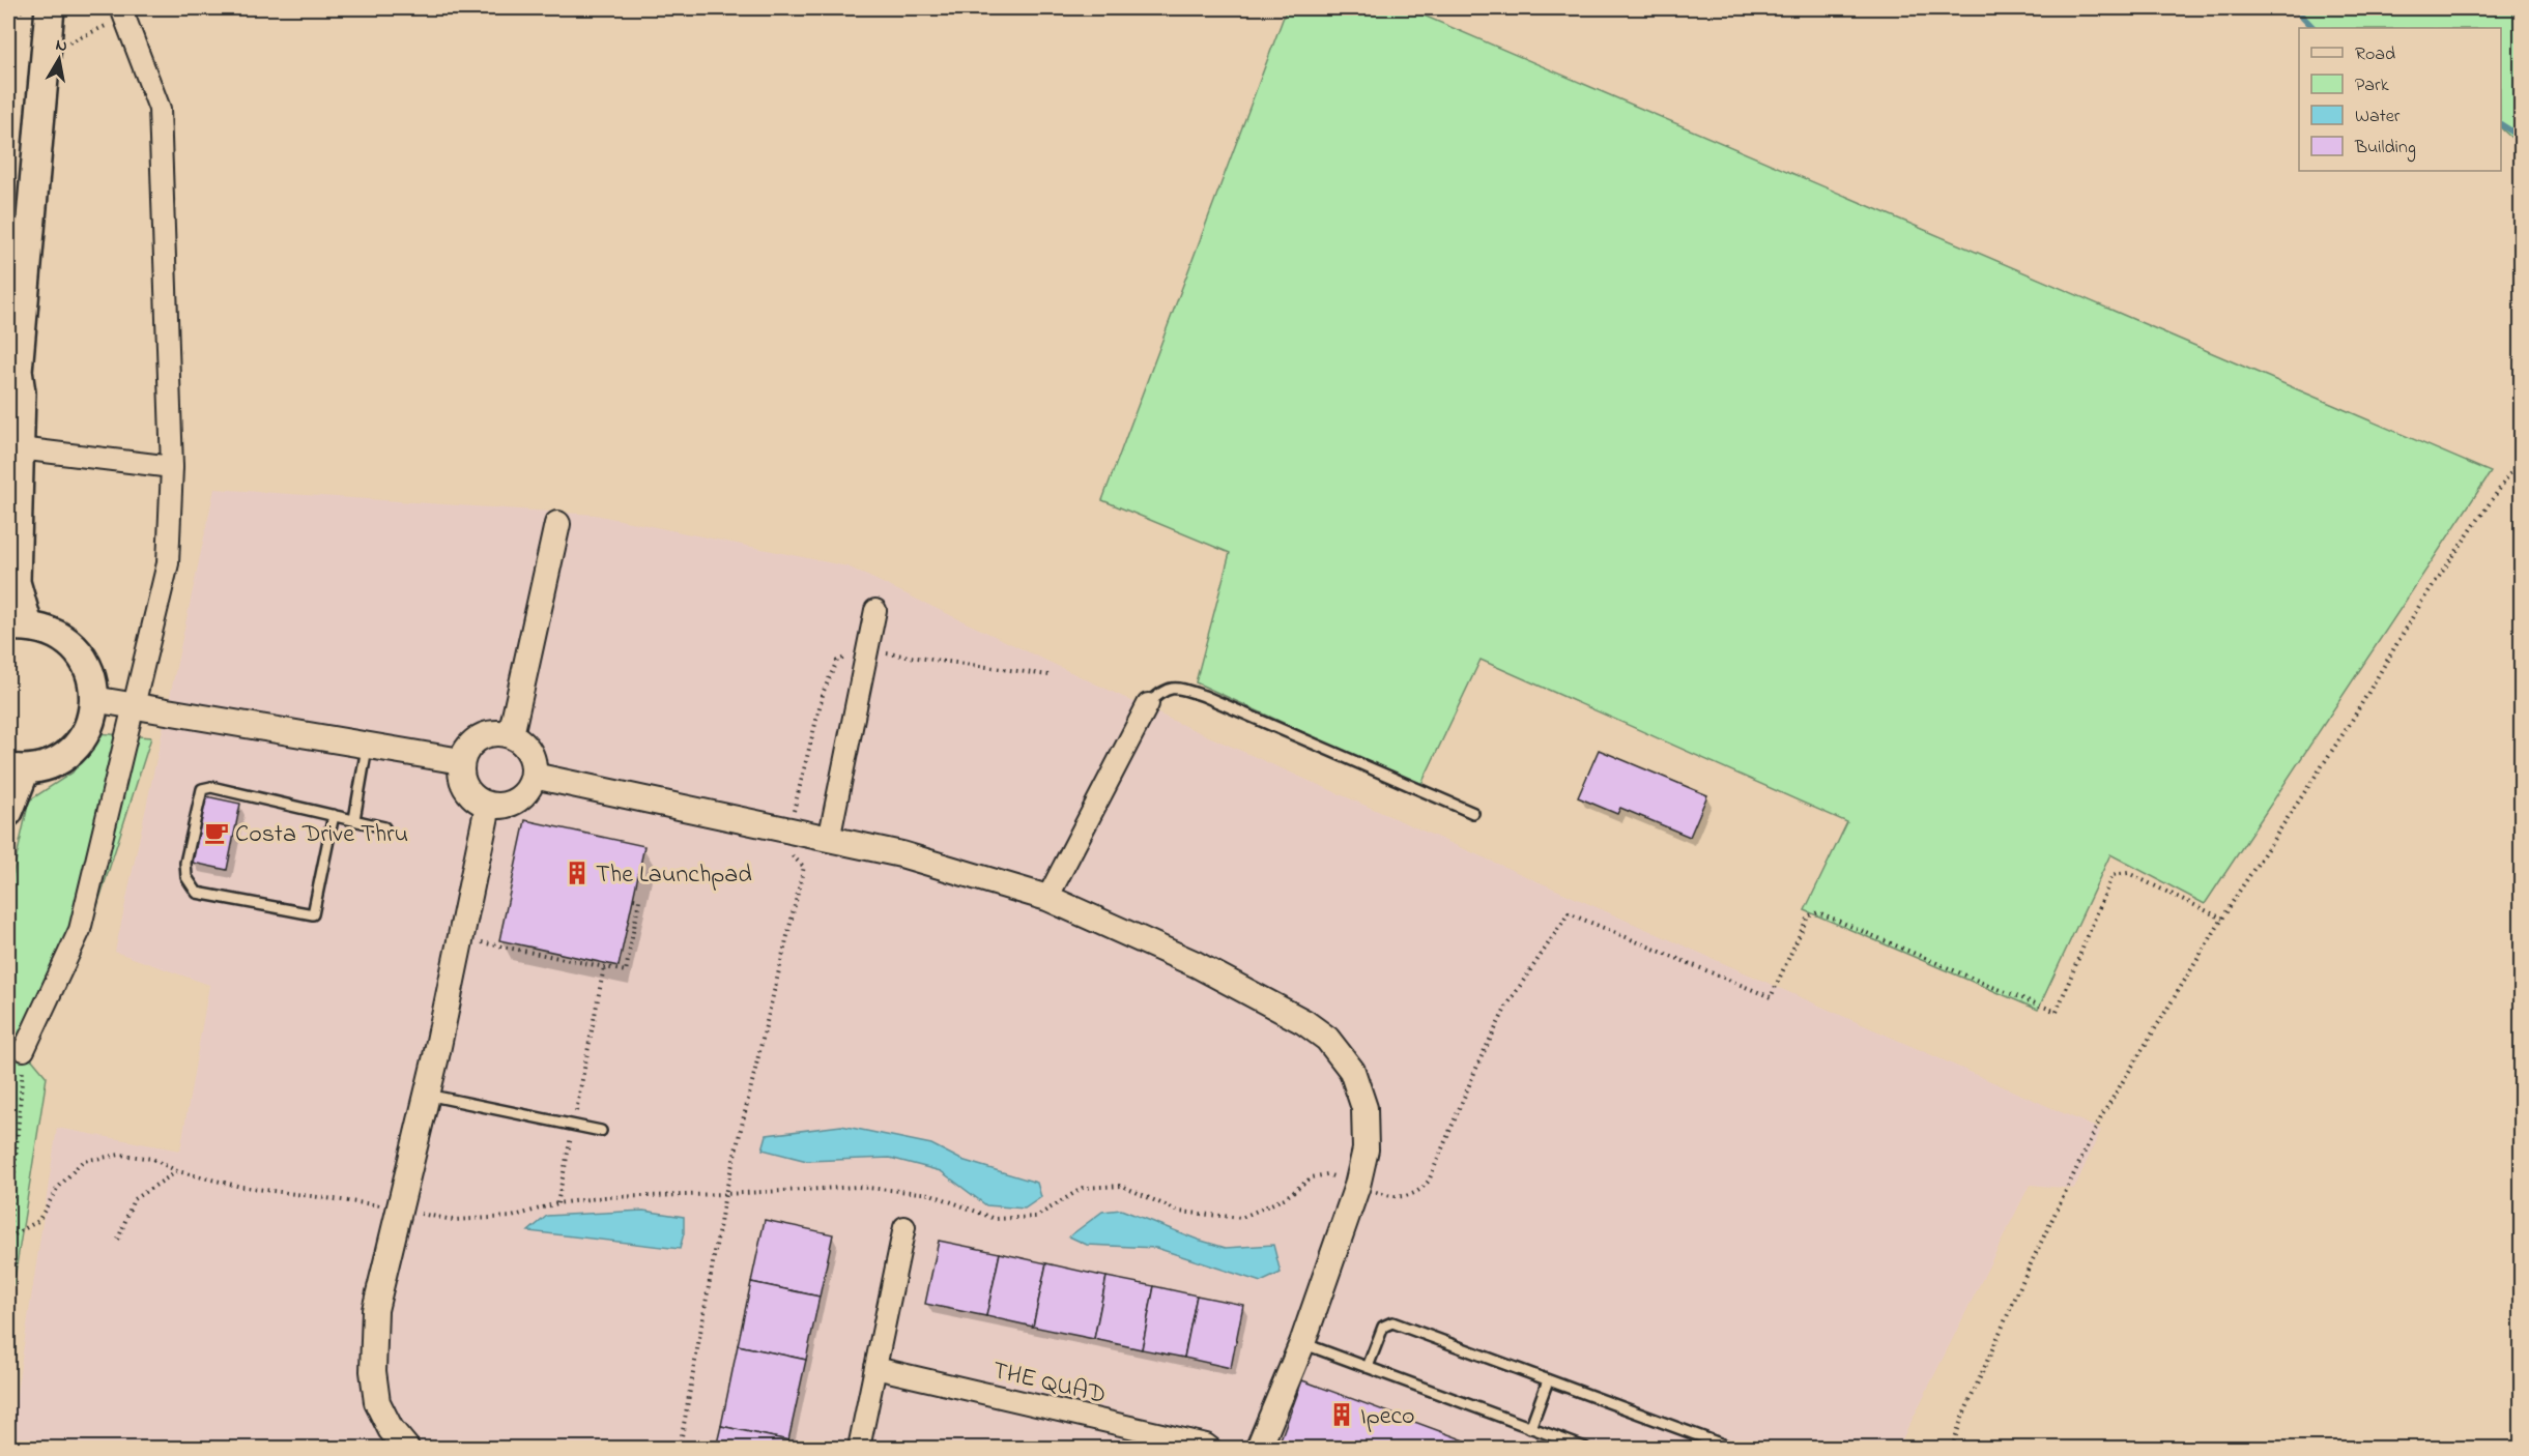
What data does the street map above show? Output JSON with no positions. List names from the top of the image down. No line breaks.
{"streets":{"street":["THE QUAD"]},"places":{"cafe":["Costa Drive Thru"],"building":["The Launchpad","Ipeco"]},"legend":["Road","Park","Water","Building"],"north":"top"}
